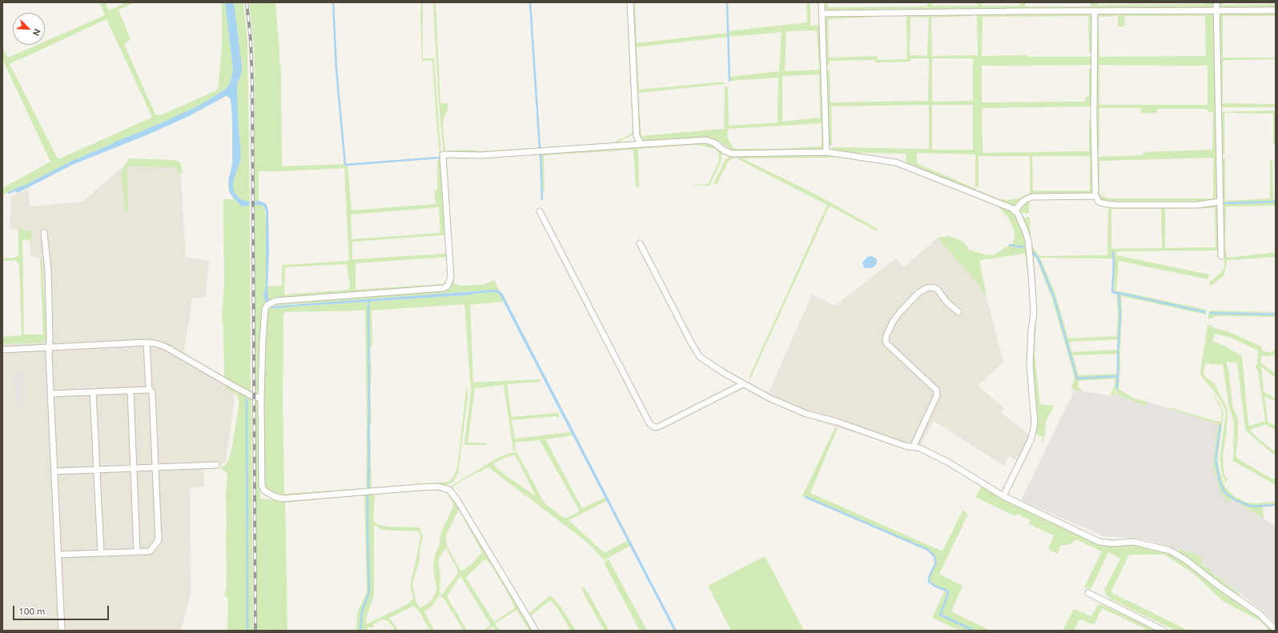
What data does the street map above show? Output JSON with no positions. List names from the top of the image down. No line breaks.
{"scale_bar":"100 m","north":"bottom right"}
